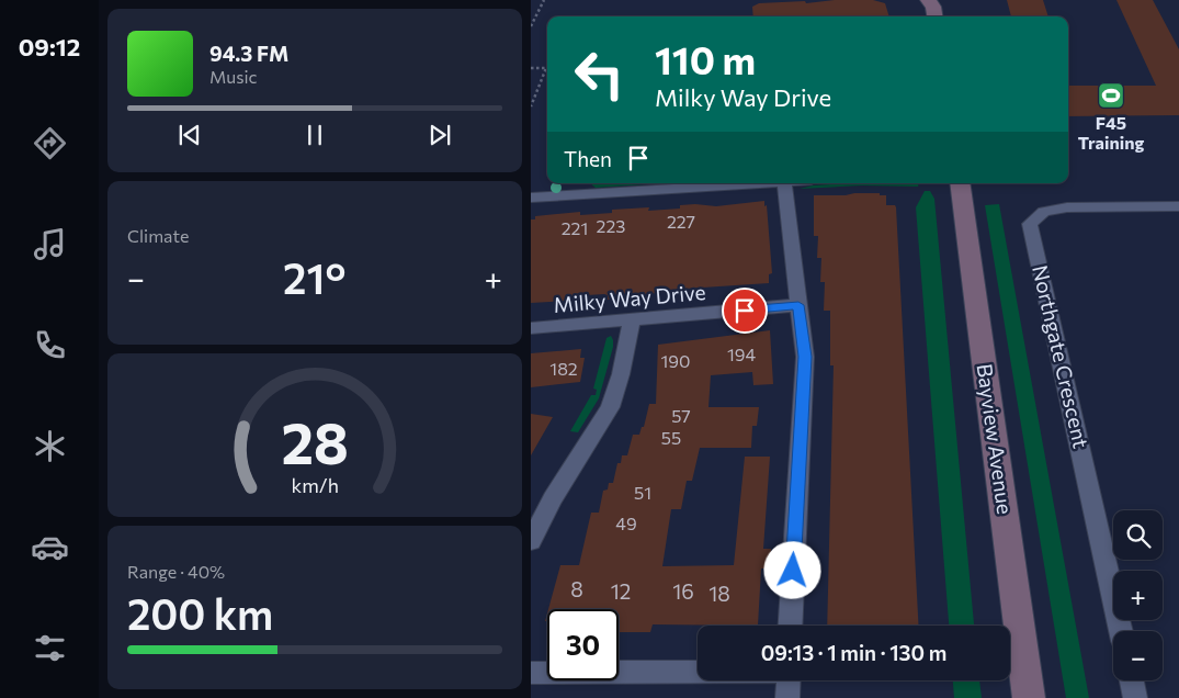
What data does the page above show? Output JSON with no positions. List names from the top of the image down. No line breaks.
{"streets":{"main road":["Bayview Avenue"],"street":["Milky Way Drive","Northgate Crescent"]},"places":{"sports":["F45 Training"]},"house_numbers":["227","223","221","194","190","182","57","55","51","49","8","12","16","18"],"page":{"tabs":"09:12","turn":["110 m","Milky Way Drive"],"song":["94.3 FM","Music"],"then":"Then","tile":["Climate",["Range · 40%","200 km"]],"heat":["−","21°","+"],"map_buttons":["+","−"],"limit":"30","trip":"09:13 · 1 min · 130 m","gauge":["28","km/h"]}}
